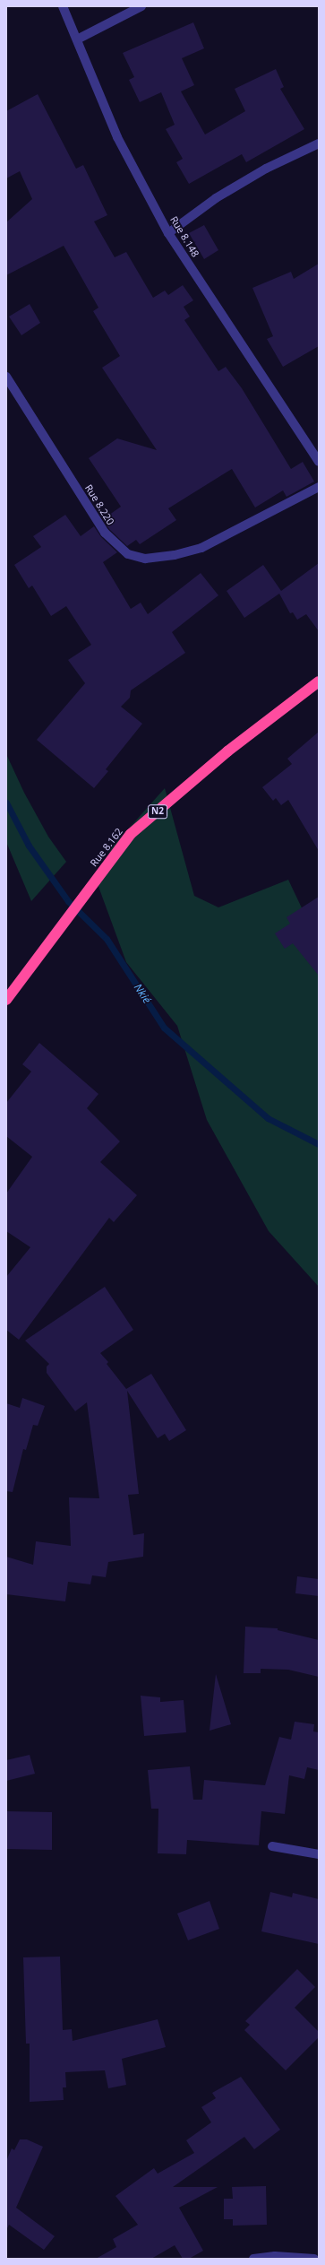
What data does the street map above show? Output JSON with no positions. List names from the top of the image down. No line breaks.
{"streets":{"highway":["N2","Rue 8.162"],"street":["Rue 8.148","Rue 8.220"]},"water":["Nkié"]}
